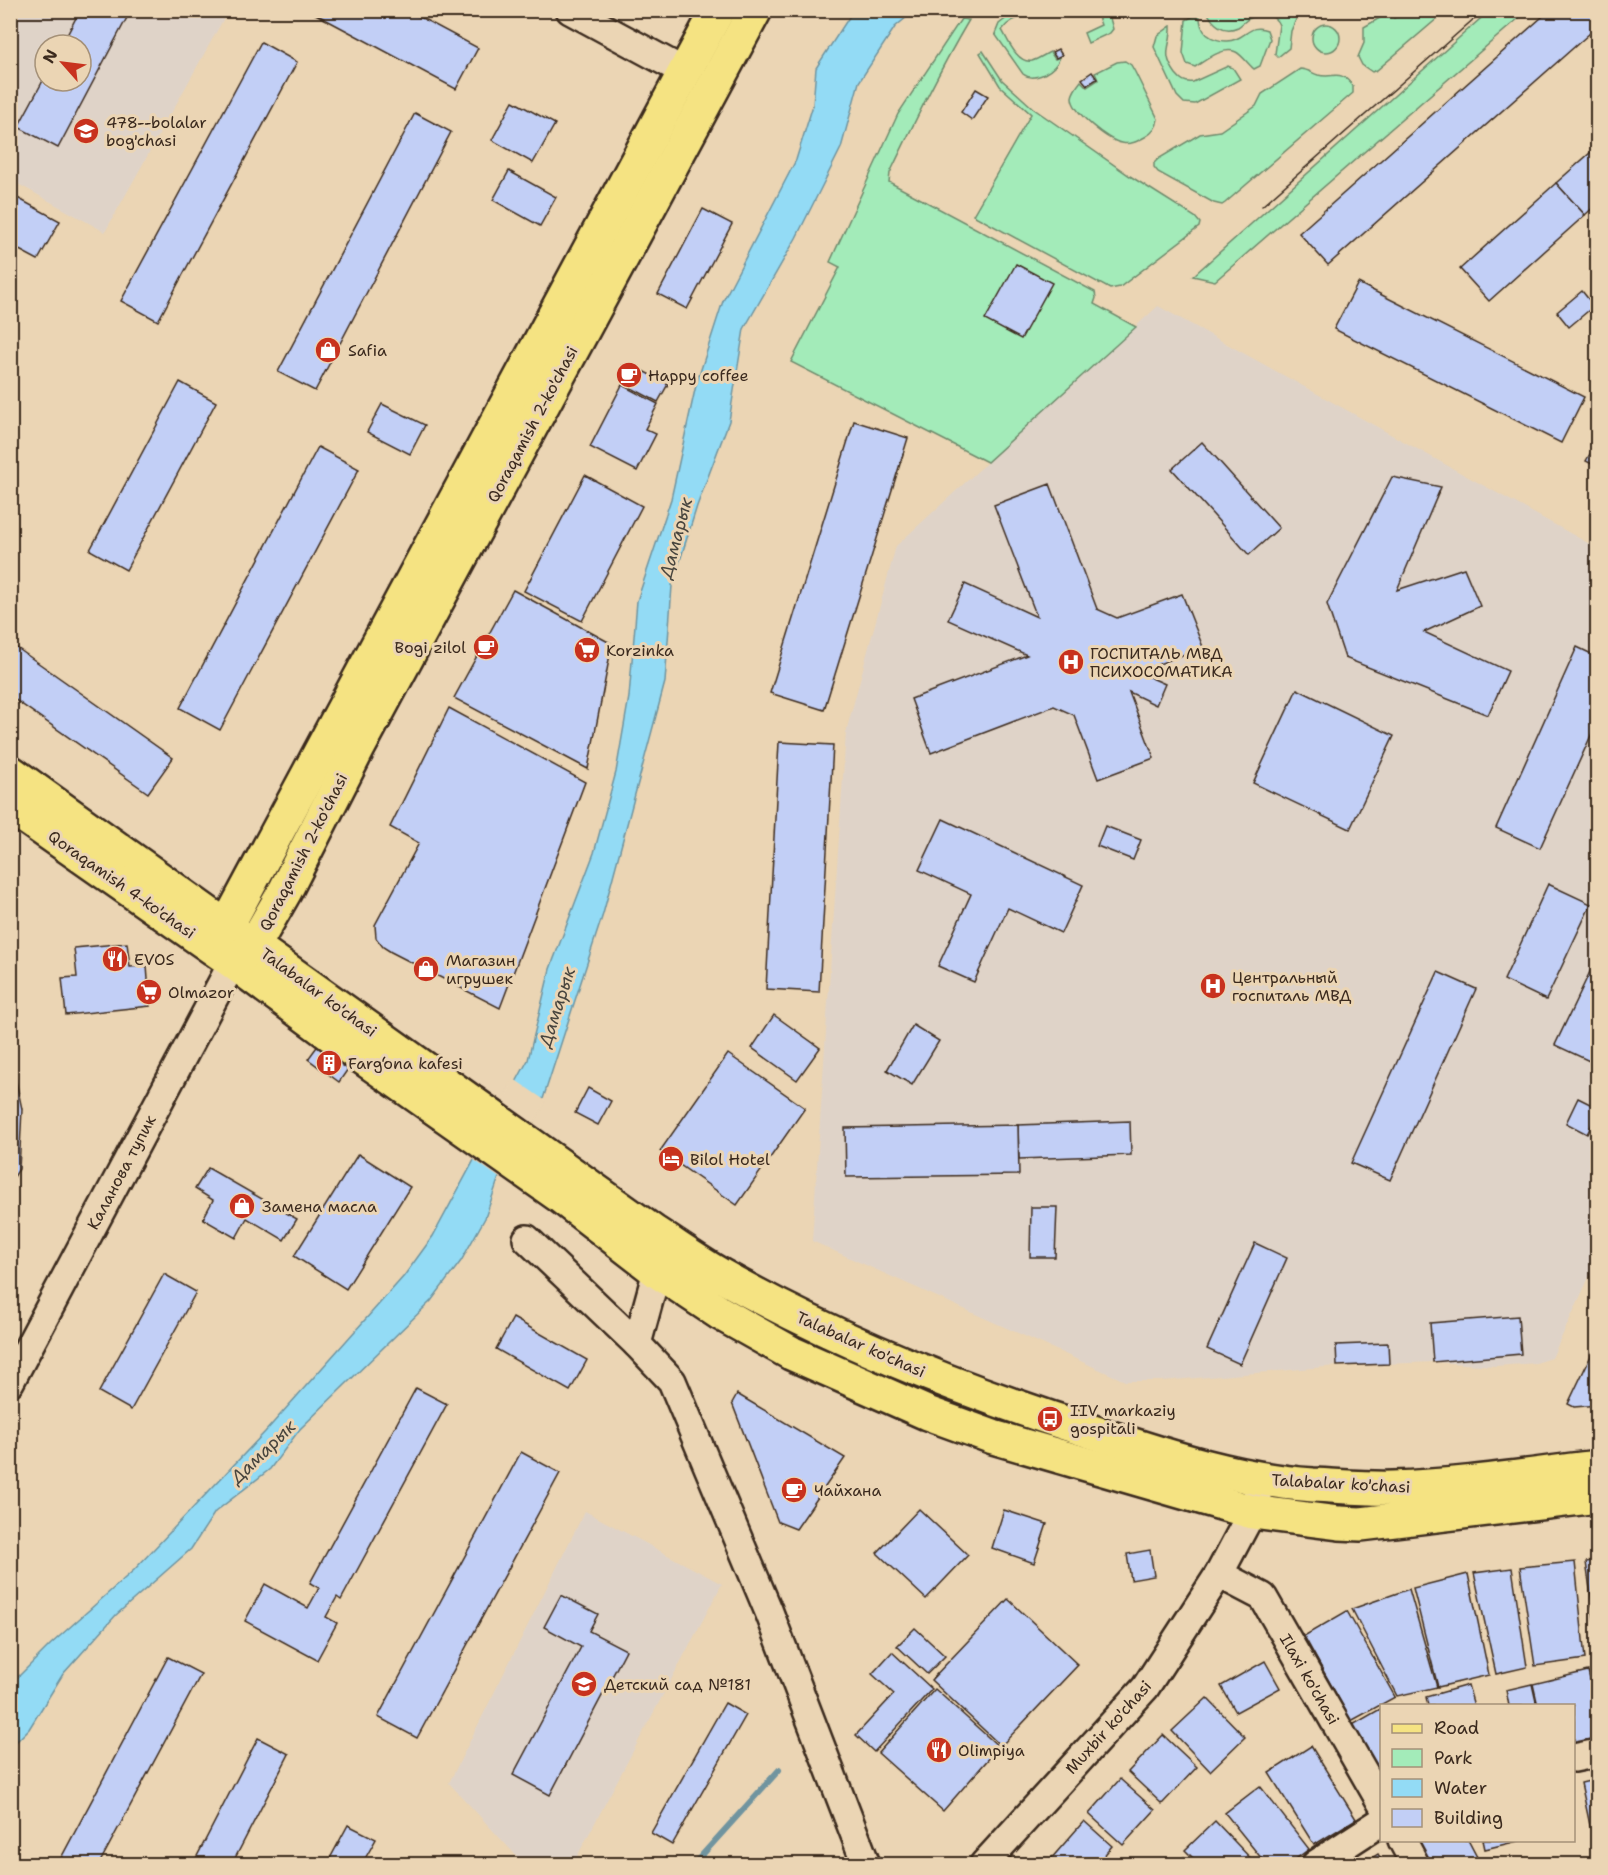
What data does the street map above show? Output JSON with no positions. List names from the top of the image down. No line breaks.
{"streets":{"main road":["Qoraqamish 2-ko'chasi","Qoraqamish 4-ko'chasi","Talabalar ko'chasi"],"street":["Каланова тупик","Ilaxi ko'chasi","Muxbir ko'chasi"]},"crossings":[["Qoraqamish 2-ko'chasi","Qoraqamish 4-ko'chasi"],["Qoraqamish 2-ko'chasi","Talabalar ko'chasi"],["Qoraqamish 2-ko'chasi","Каланова тупик"],["Qoraqamish 4-ko'chasi","Talabalar ko'chasi"],["Qoraqamish 4-ko'chasi","Каланова тупик"],["Talabalar ko'chasi","Каланова тупик"],["Talabalar ko'chasi","Muxbir ko'chasi"],["Ilaxi ko'chasi","Muxbir ko'chasi"]],"water":["Дамарык"],"places":{"school or university":["478--bolalar bog'chasi","Детский сад №181"],"shop":["Safia","Магазин игрушек","Замена масла"],"cafe":["Happy coffee","Bogi zilol","Чайхана"],"supermarket":["Korzinka","Olmazor"],"hospital":["ГОСПИТАЛЬ МВД ПСИХОСОМАТИКА","Центральный госпиталь МВД"],"restaurant":["EVOS","Olimpiya"],"building":["Farg‘ona kafesi"],"hotel":["Bilol Hotel"],"bus stop":["IIV markaziy gospitali"]},"legend":["Road","Park","Water","Building"],"north":"top left"}
